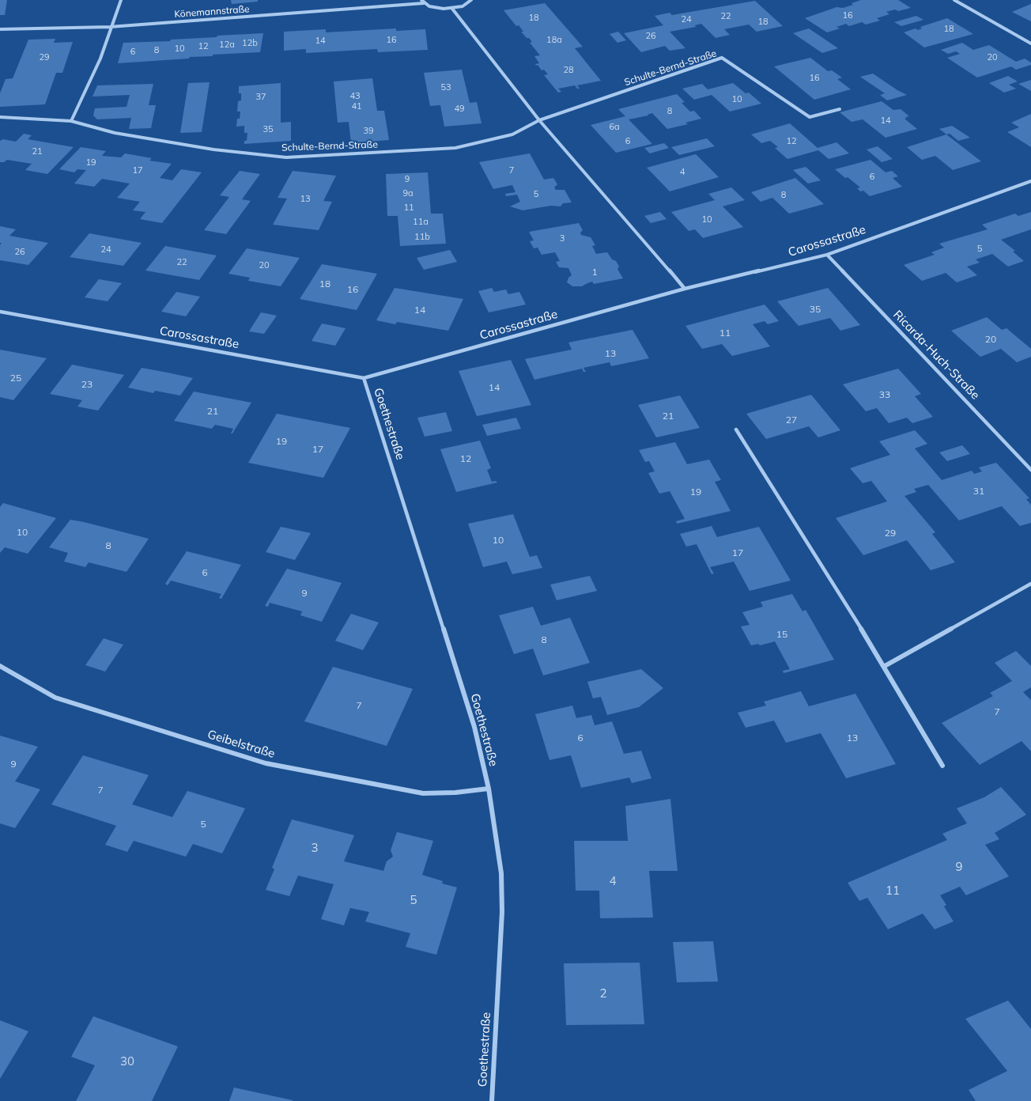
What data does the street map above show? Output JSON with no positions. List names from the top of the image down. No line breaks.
{"streets":{"street":["Könemannstraße","Schulte-Bernd-Straße","Carossastraße","Ricarda-Huch-Straße","Goethestraße","Geibelstraße"]},"crossings":[["Carossastraße","Ricarda-Huch-Straße"],["Carossastraße","Goethestraße"],["Goethestraße","Geibelstraße"]],"house_numbers":["16","22","18","24","18","18","26","16","18a","14","12b","12a","12","10","8","6","29","20","28","16","53","43","37","10","41","49","8","14","6a","35","39","6","12","21","19","17","7","4","6","9","9a","5","8","13","11","10","11a","11b","3","5","24","26","22","20","1","18","16","35","14","11","20","13","25","23","14","33","21","21","27","19","17","12","31","19","10","29","10","8","17","6","9","15","8","7","7","6","13","9","7","5","3","9","4","11","5","2","30"]}
